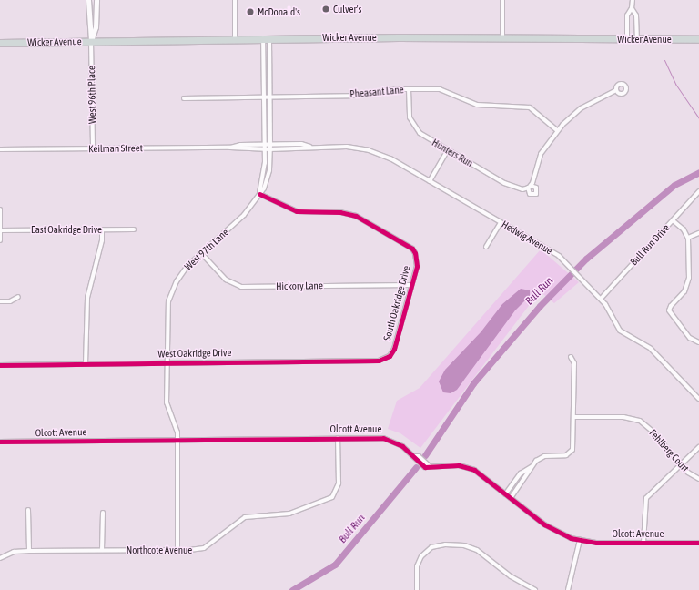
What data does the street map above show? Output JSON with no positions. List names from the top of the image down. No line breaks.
{"streets":{"highway":["Wicker Avenue"],"street":["Pheasant Lane","West 96th Place","Keilman Street","Hunters Run","East Oakridge Drive","Hedwig Avenue","Bull Run Drive","West 97th Lane","Hickory Lane","South Oakridge Drive","West Oakridge Drive","Olcott Avenue","Fehlberg Court","Northcote Avenue"]},"crossings":[["Wicker Avenue","West 96th Place"],["Wicker Avenue","West 97th Lane"],["Pheasant Lane","Hunters Run"],["Pheasant Lane","West 97th Lane"],["West 96th Place","Keilman Street"],["Keilman Street","Hedwig Avenue"],["Keilman Street","West 97th Lane"],["Hedwig Avenue","Bull Run Drive"],["Hedwig Avenue","West 97th Lane"],["West 97th Lane","Hickory Lane"],["West 97th Lane","South Oakridge Drive"],["West 97th Lane","West Oakridge Drive"],["West 97th Lane","Olcott Avenue"],["West 97th Lane","Northcote Avenue"],["Hickory Lane","South Oakridge Drive"],["South Oakridge Drive","West Oakridge Drive"],["Olcott Avenue","Northcote Avenue"]],"water":["Bull Run"],"places":["Culver's","McDonald's"]}
